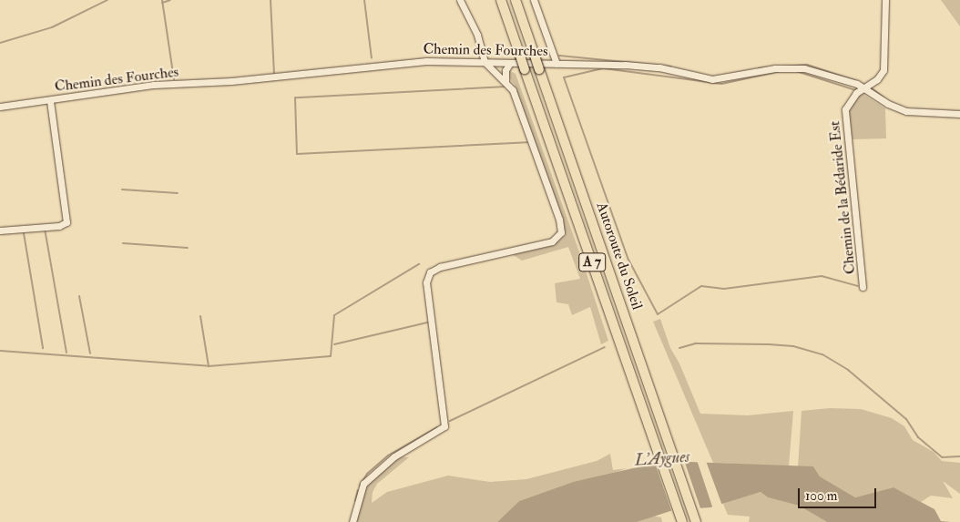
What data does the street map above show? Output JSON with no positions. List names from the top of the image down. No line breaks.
{"streets":{"highway":["Autoroute du Soleil","A 7"],"street":["Chemin des Fourches","Chemin de la Bédaride Est"]},"crossings":[["Chemin des Fourches","Chemin de la Bédaride Est"]],"water":["L'Aygues"],"scale_bar":"100 m"}
